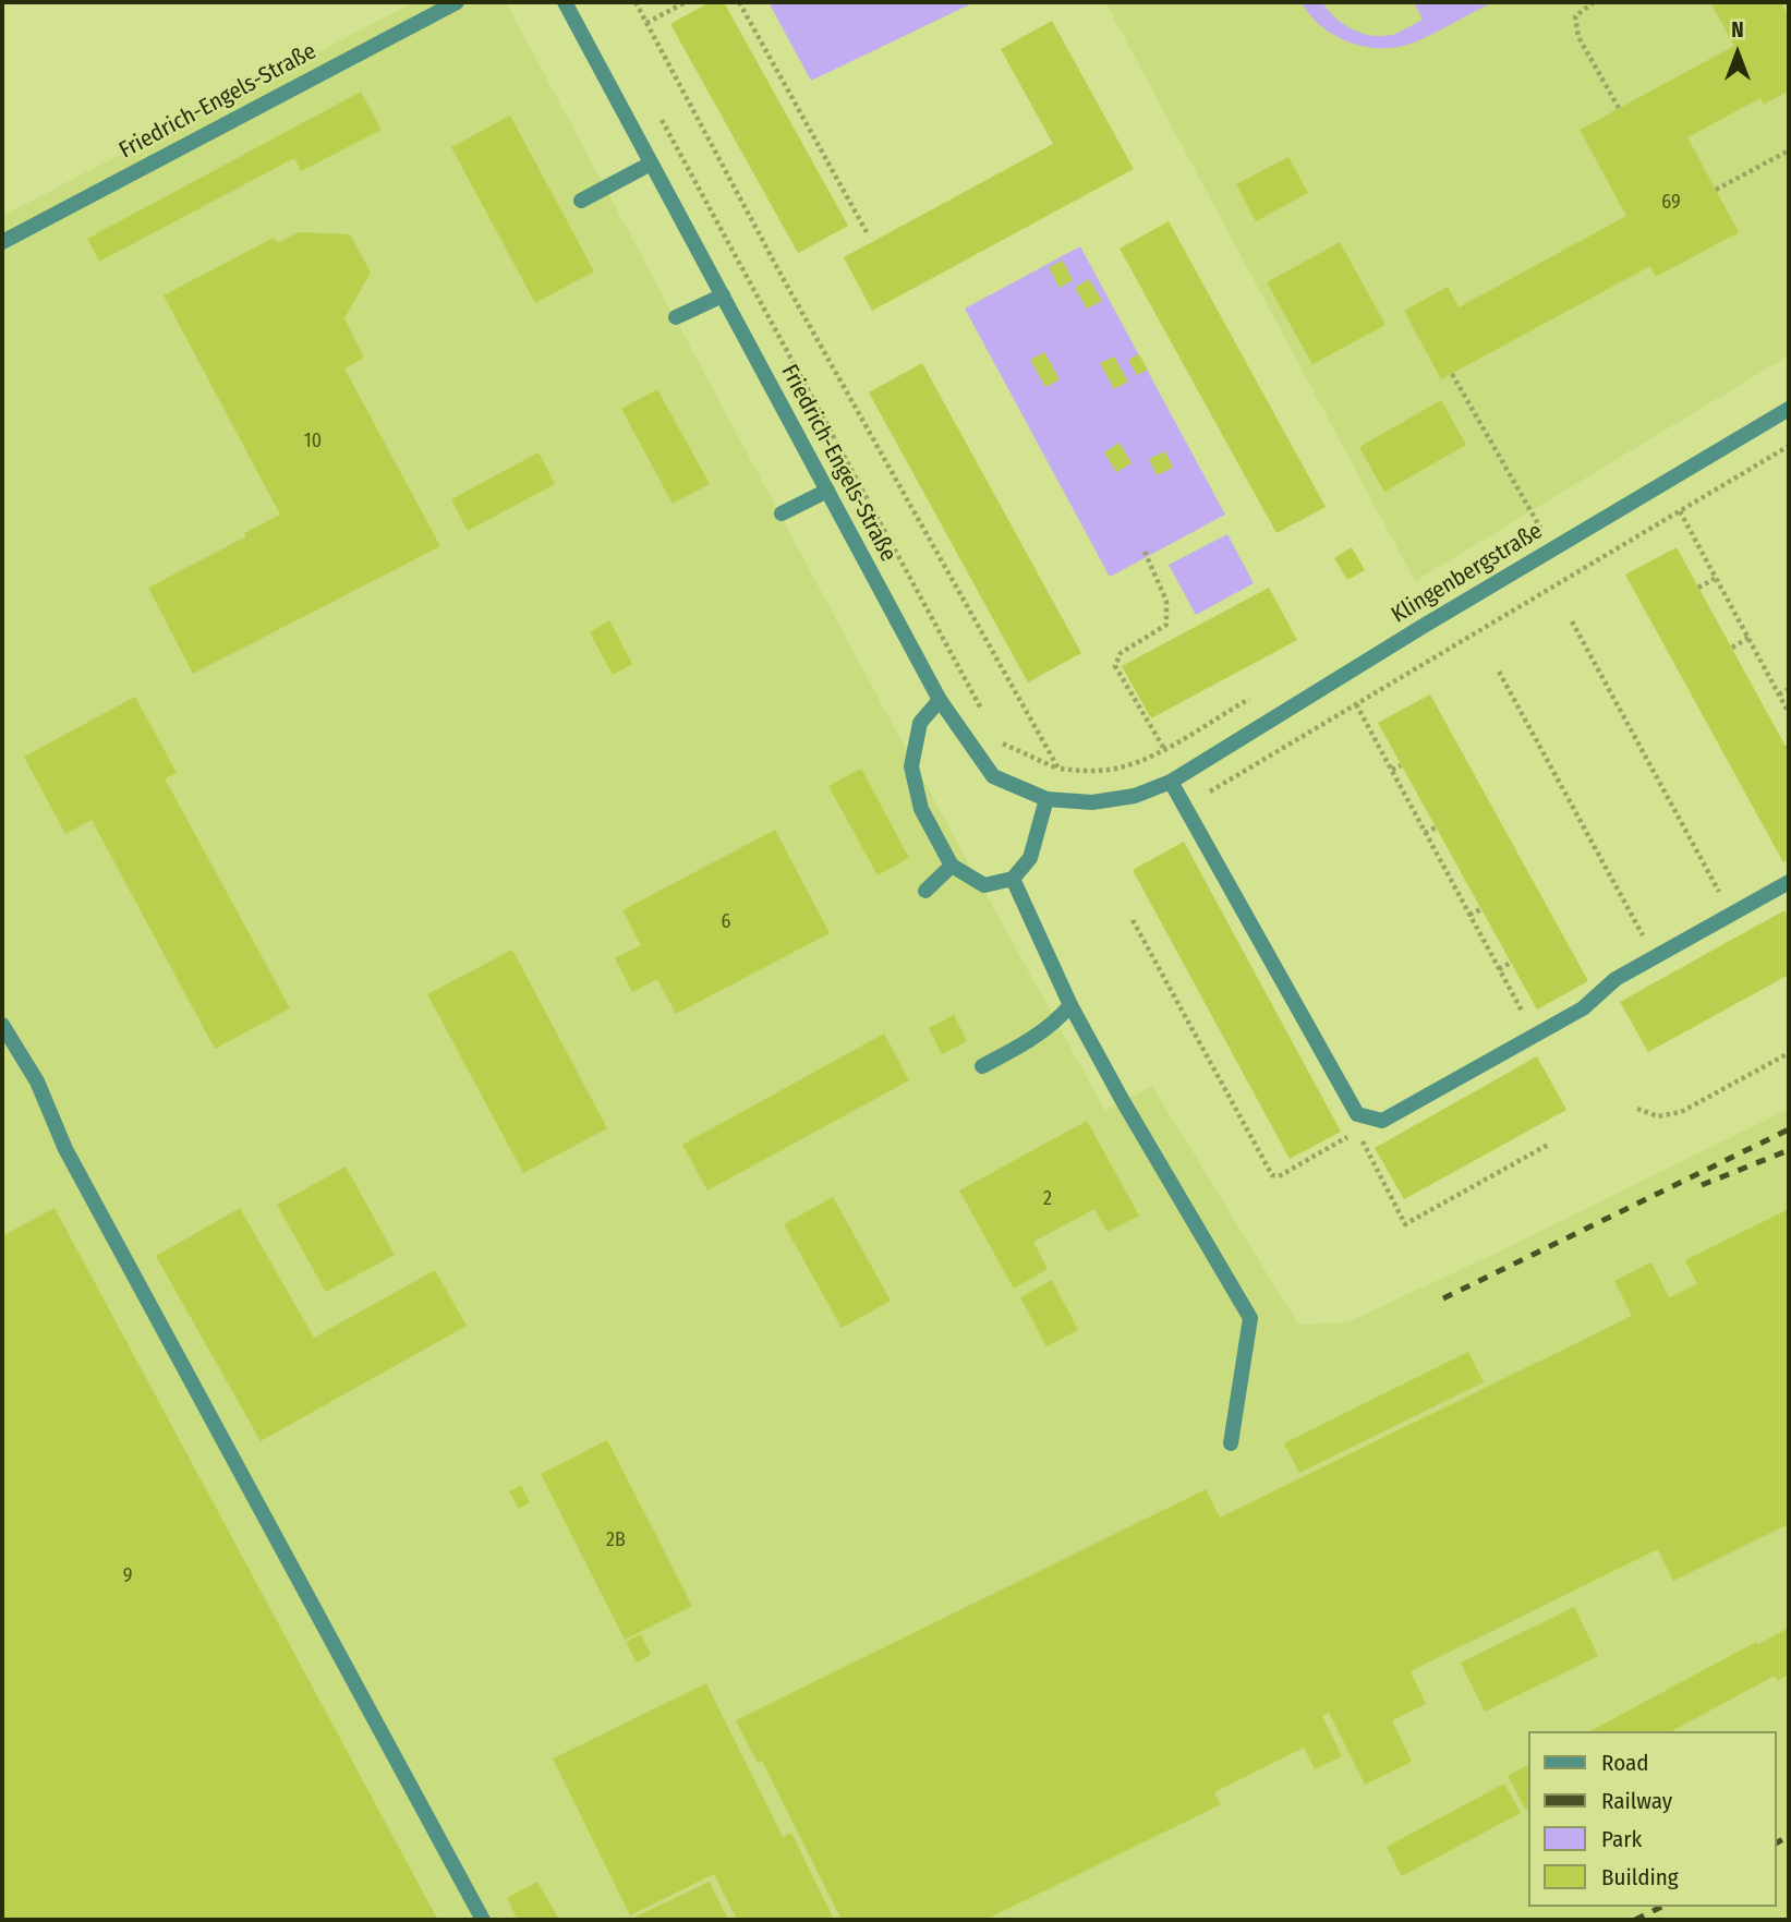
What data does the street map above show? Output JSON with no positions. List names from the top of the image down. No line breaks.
{"streets":{"street":["Friedrich-Engels-Straße","Klingenbergstraße"]},"crossings":[["Friedrich-Engels-Straße","Klingenbergstraße"]],"house_numbers":["69","10","6","2","2B","9"],"legend":["Road","Railway","Park","Building"],"north":"top"}
